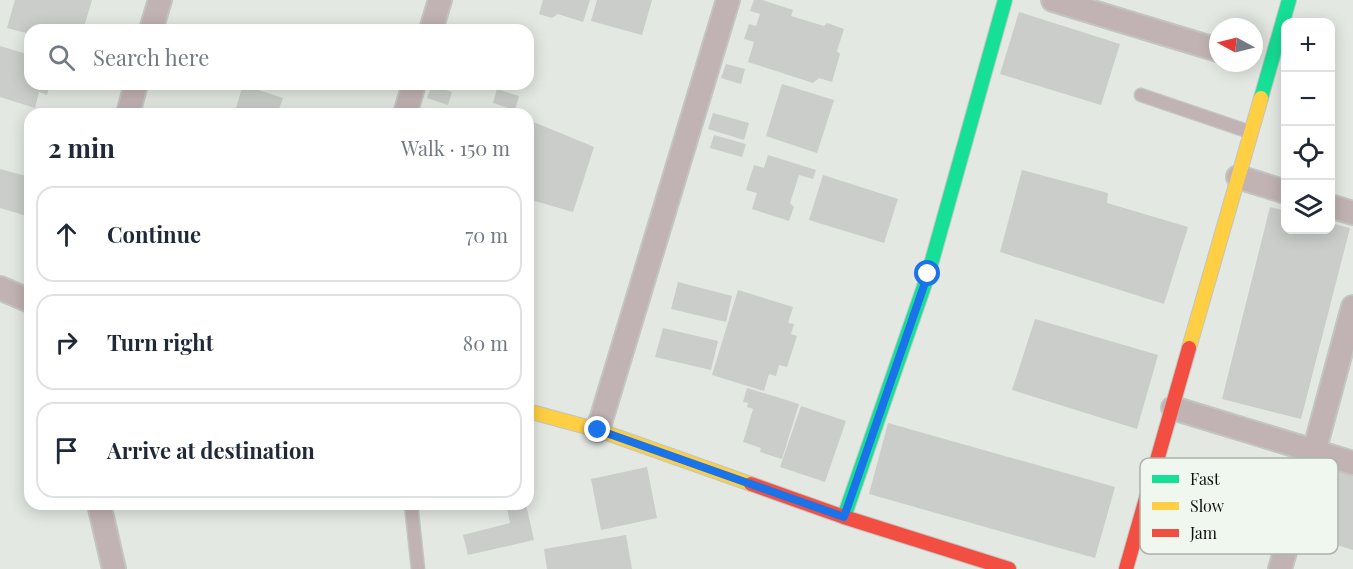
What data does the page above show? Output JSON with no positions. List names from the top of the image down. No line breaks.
{"legend":["Fast","Slow","Jam"],"north":"left","page":{"map_buttons":["+","−"],"search":"Search here","heading":["2 min","Walk · 150 m"],"list":[["Continue","70 m"],["Turn right","80 m"],"Arrive at destination"]}}
